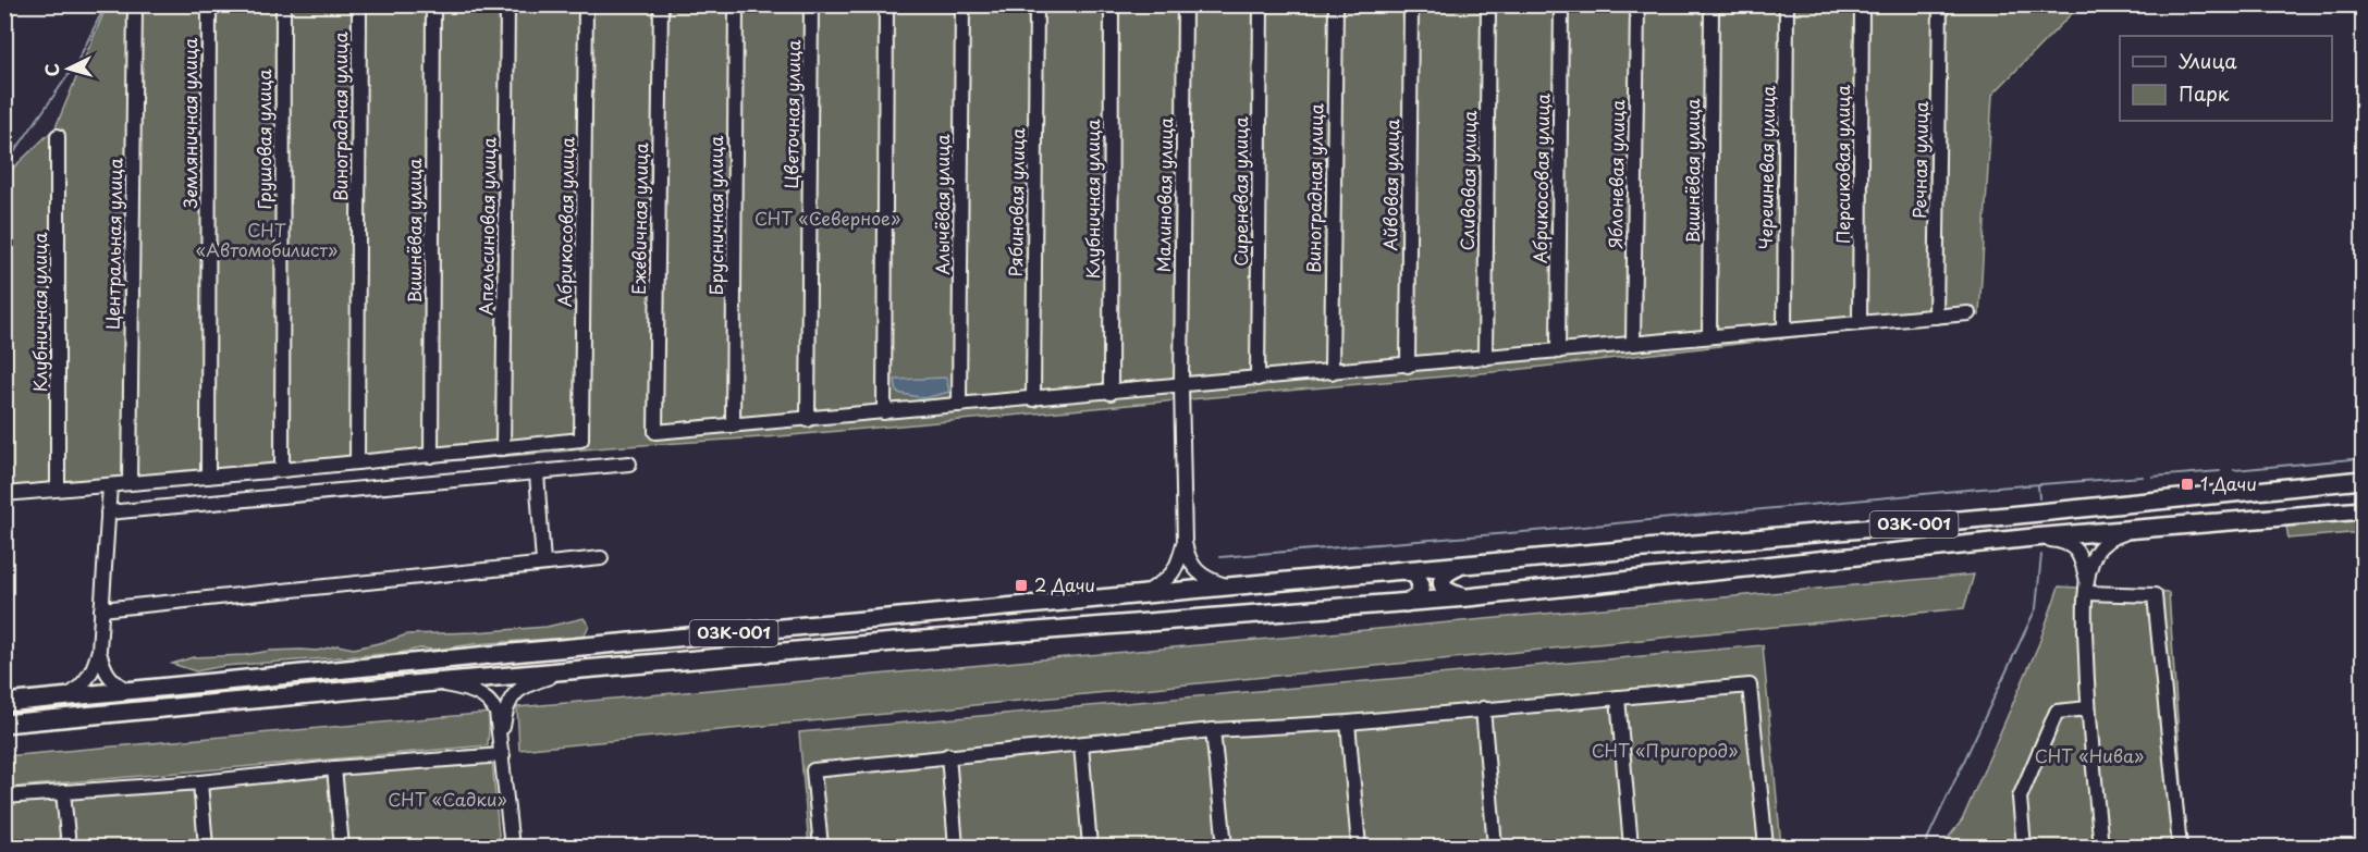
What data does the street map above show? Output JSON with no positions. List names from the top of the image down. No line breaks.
{"streets":{"main road":["03К-001"],"street":["Цветочная улица","Виноградная улица","Земляничная улица","Грушовая улица","Речная улица","Персиковая улица","Черешневая улица","Вишнёвая улица","Яблоневая улица","Абрикосовая улица","Сливовая улица","Айвовая улица","Сиреневая улица","Малиновая улица","Клубничная улица","Рябиновая улица","Алычёвая улица","Брусничная улица","Ежевичная улица","Апельсиновая улица","Центральная улица"]},"crossings":[["Абрикосовая улица","Апельсиновая улица"],["Брусничная улица","Ежевичная улица"]],"parks":["СНТ «Северное»","СНТ «Автомобилист»","СНТ «Пригород»","СНТ «Нива»","СНТ «Садки»"],"places":{"transit":["1 Дачи","2 Дачи"]},"legend":["Улица","Парк"],"north":"left"}
